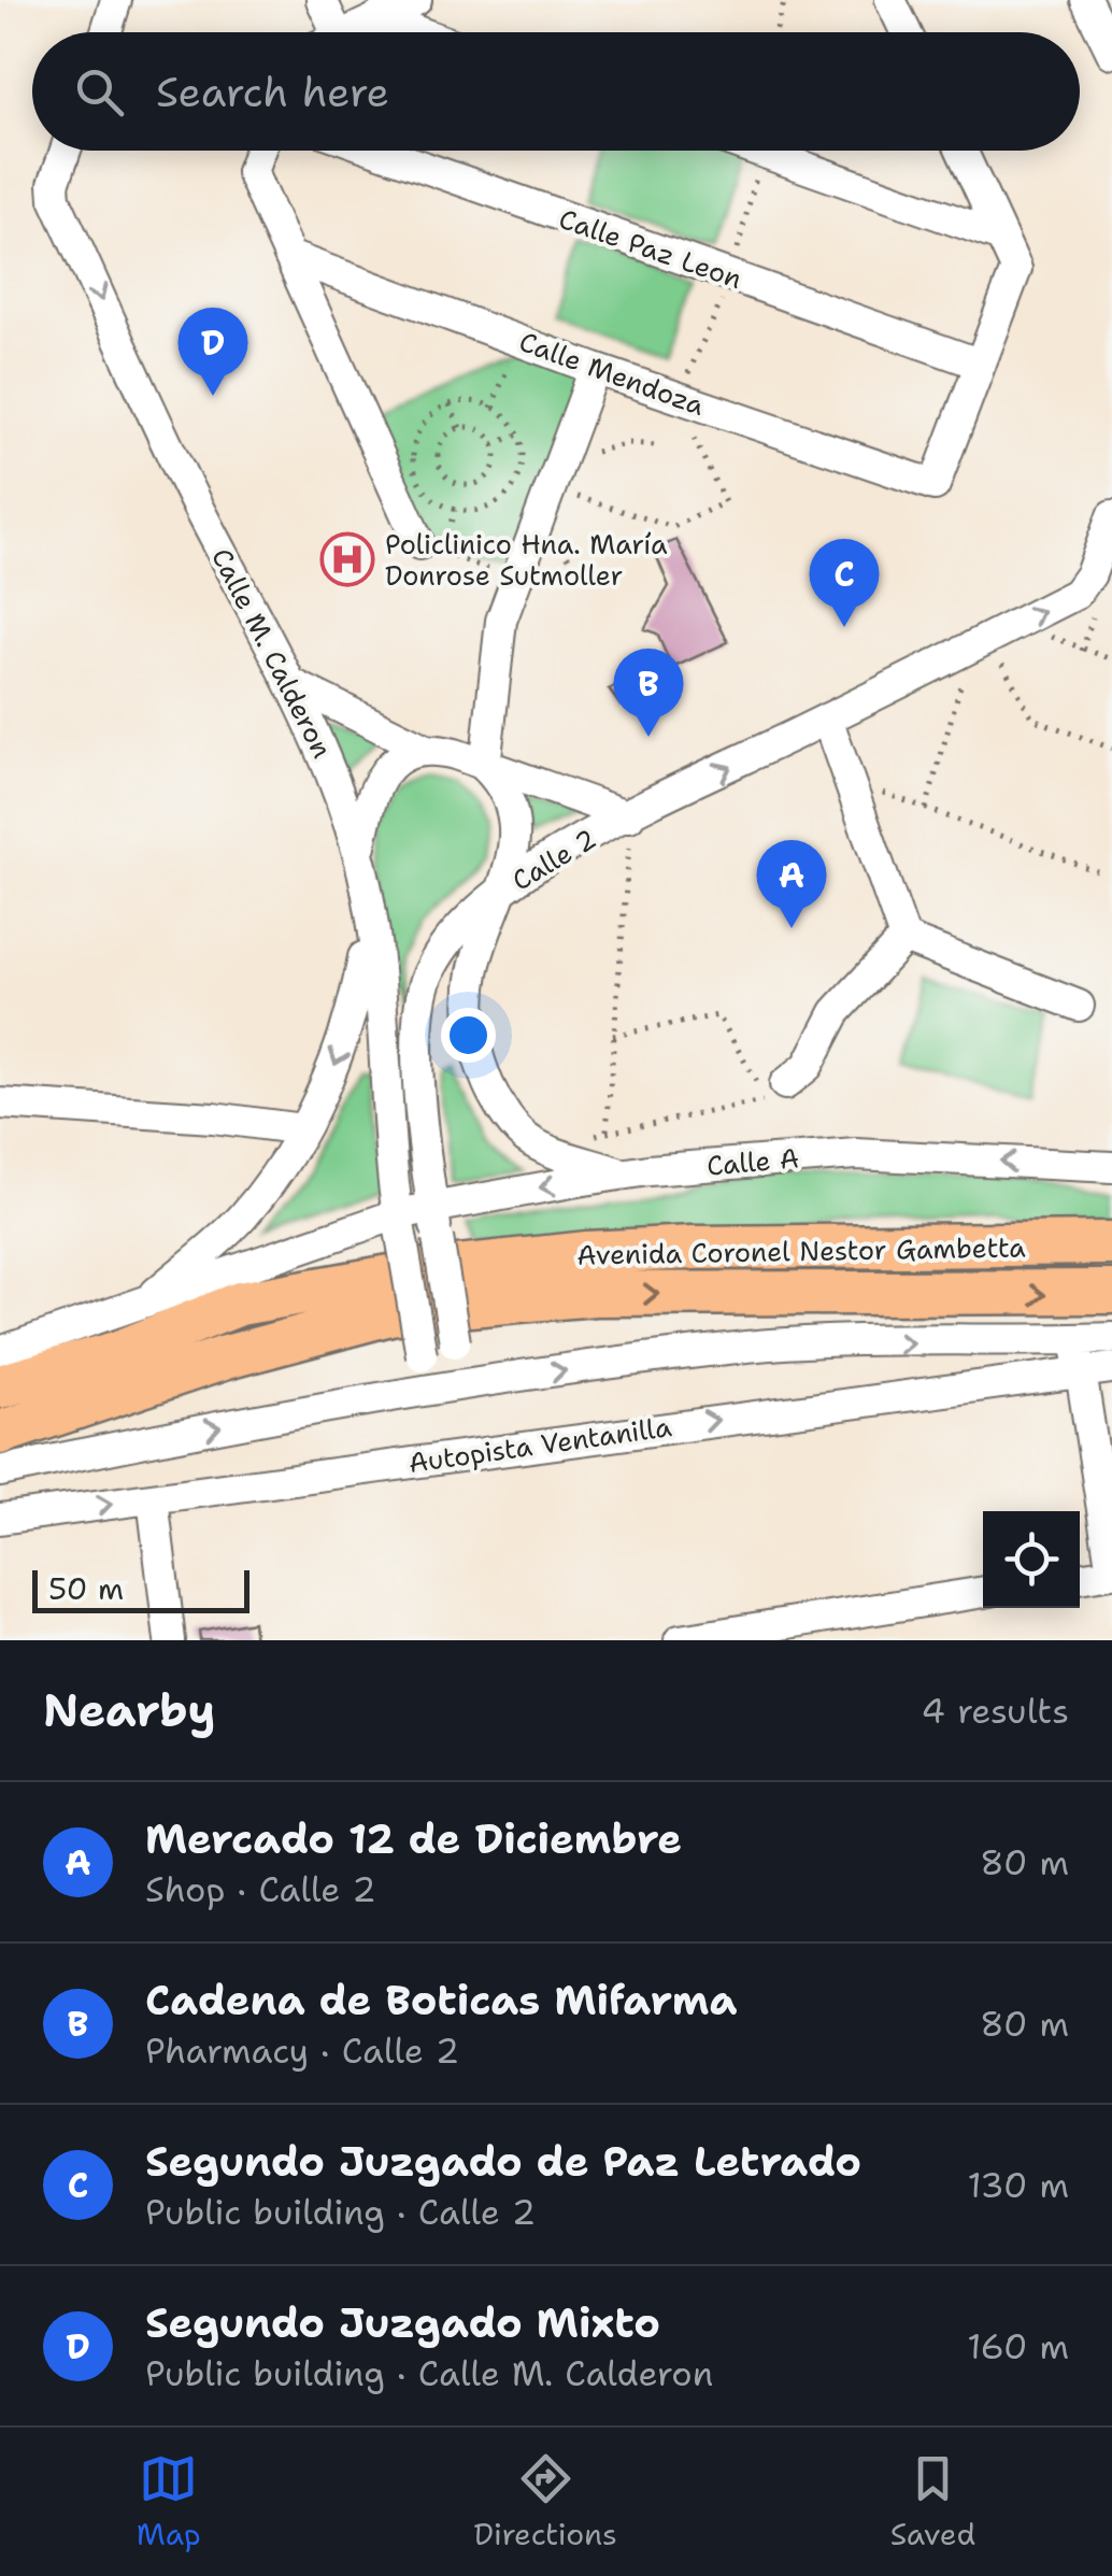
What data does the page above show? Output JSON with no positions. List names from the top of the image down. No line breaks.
{"streets":{"highway":["Avenida Coronel Nestor Gambetta"],"street":["Calle Paz Leon","Calle Mendoza","Calle M. Calderon","Calle 2","Calle A","Autopista Ventanilla"]},"crossings":[["Calle Paz Leon","Calle Mendoza"],["Calle M. Calderon","Calle 2"],["Calle M. Calderon","Calle A"],["Calle M. Calderon","Avenida Coronel Nestor Gambetta"],["Calle 2","Calle A"],["Calle 2","Avenida Coronel Nestor Gambetta"]],"one_way":["Calle 2"],"places":{"hospital":["Policlinico Hna. María Donrose Sutmoller"]},"scale_bar":"50 m","page":{"search":"Search here","pins":["D","C","B","A"],"scale":"50 m","heading":["Nearby","4 results"],"list":[{"mark":"A","name":"Mercado 12 de Diciembre","note":"Shop · Calle 2","value":"80 m"},{"mark":"B","name":"Cadena de Boticas Mifarma","note":"Pharmacy · Calle 2","value":"80 m"},{"mark":"C","name":"Segundo Juzgado de Paz Letrado","note":"Public building · Calle 2","value":"130 m"},{"mark":"D","name":"Segundo Juzgado Mixto","note":"Public building · Calle M. Calderon","value":"160 m"}],"nav":["Map","Directions","Saved"]}}
